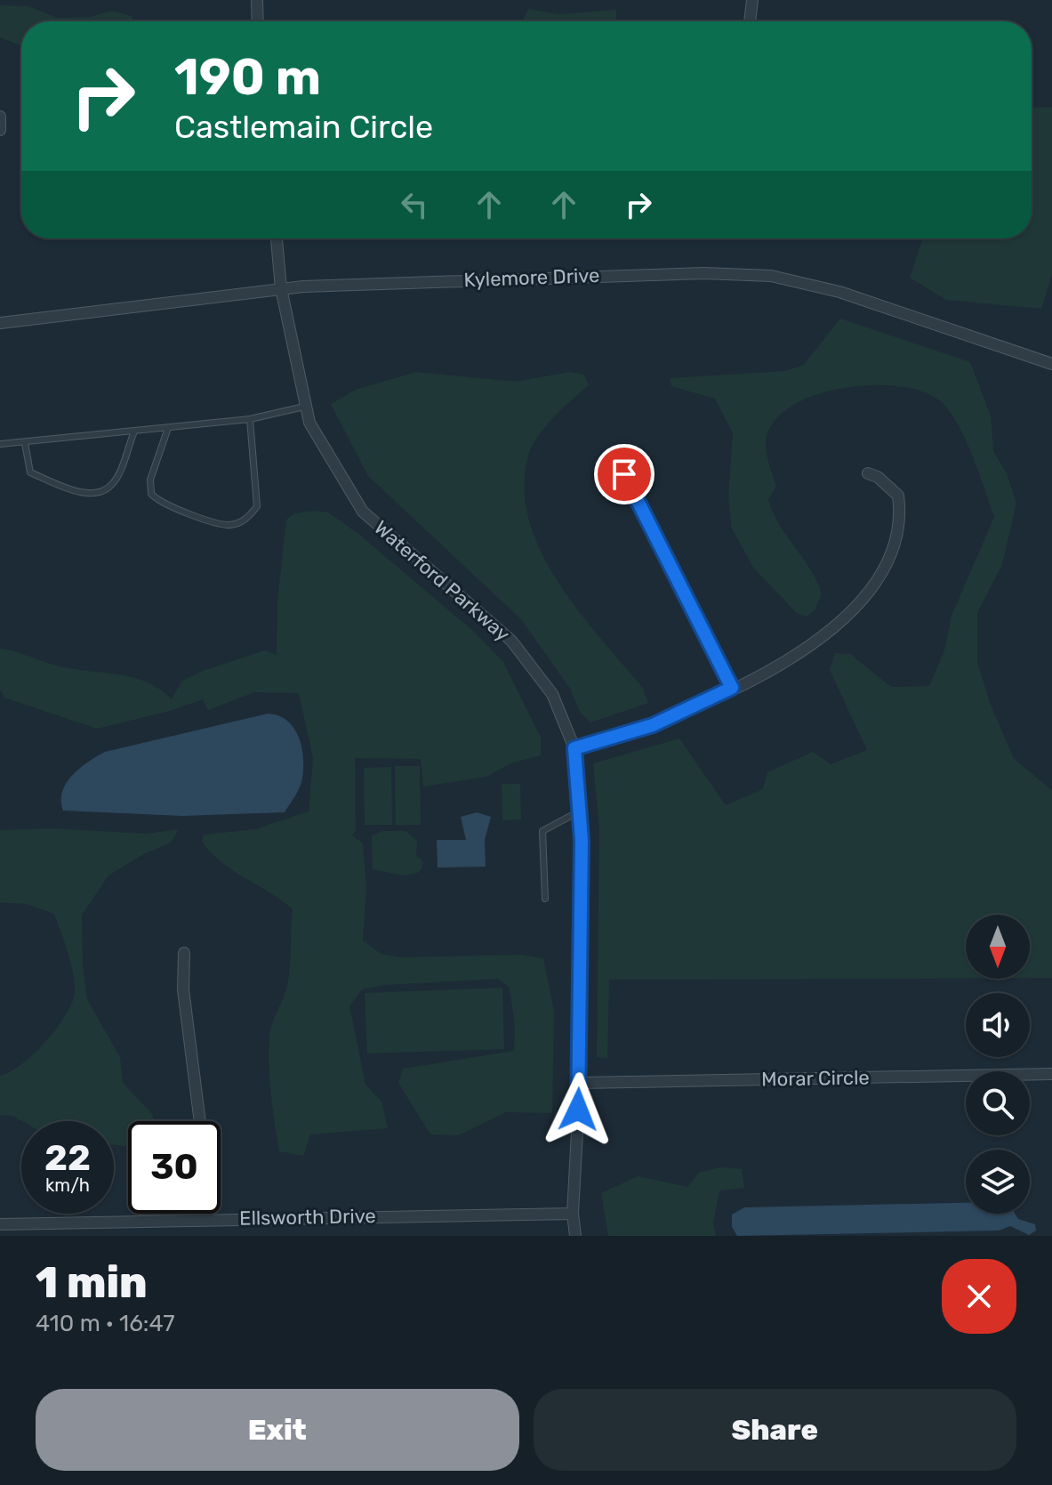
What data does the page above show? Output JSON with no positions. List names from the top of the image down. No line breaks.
{"streets":{"street":["Kylemore Drive","Waterford Parkway","Morar Circle","Ellsworth Drive"]},"crossings":[["Kylemore Drive","Waterford Parkway"],["Waterford Parkway","Morar Circle"],["Waterford Parkway","Ellsworth Drive"]],"north":"bottom","page":{"turn":["190 m","Castlemain Circle"],"speed":"22 km/h","limit":"30","heading":["1 min","410 m · 16:47"],"buttons":["Exit","Share"]}}
